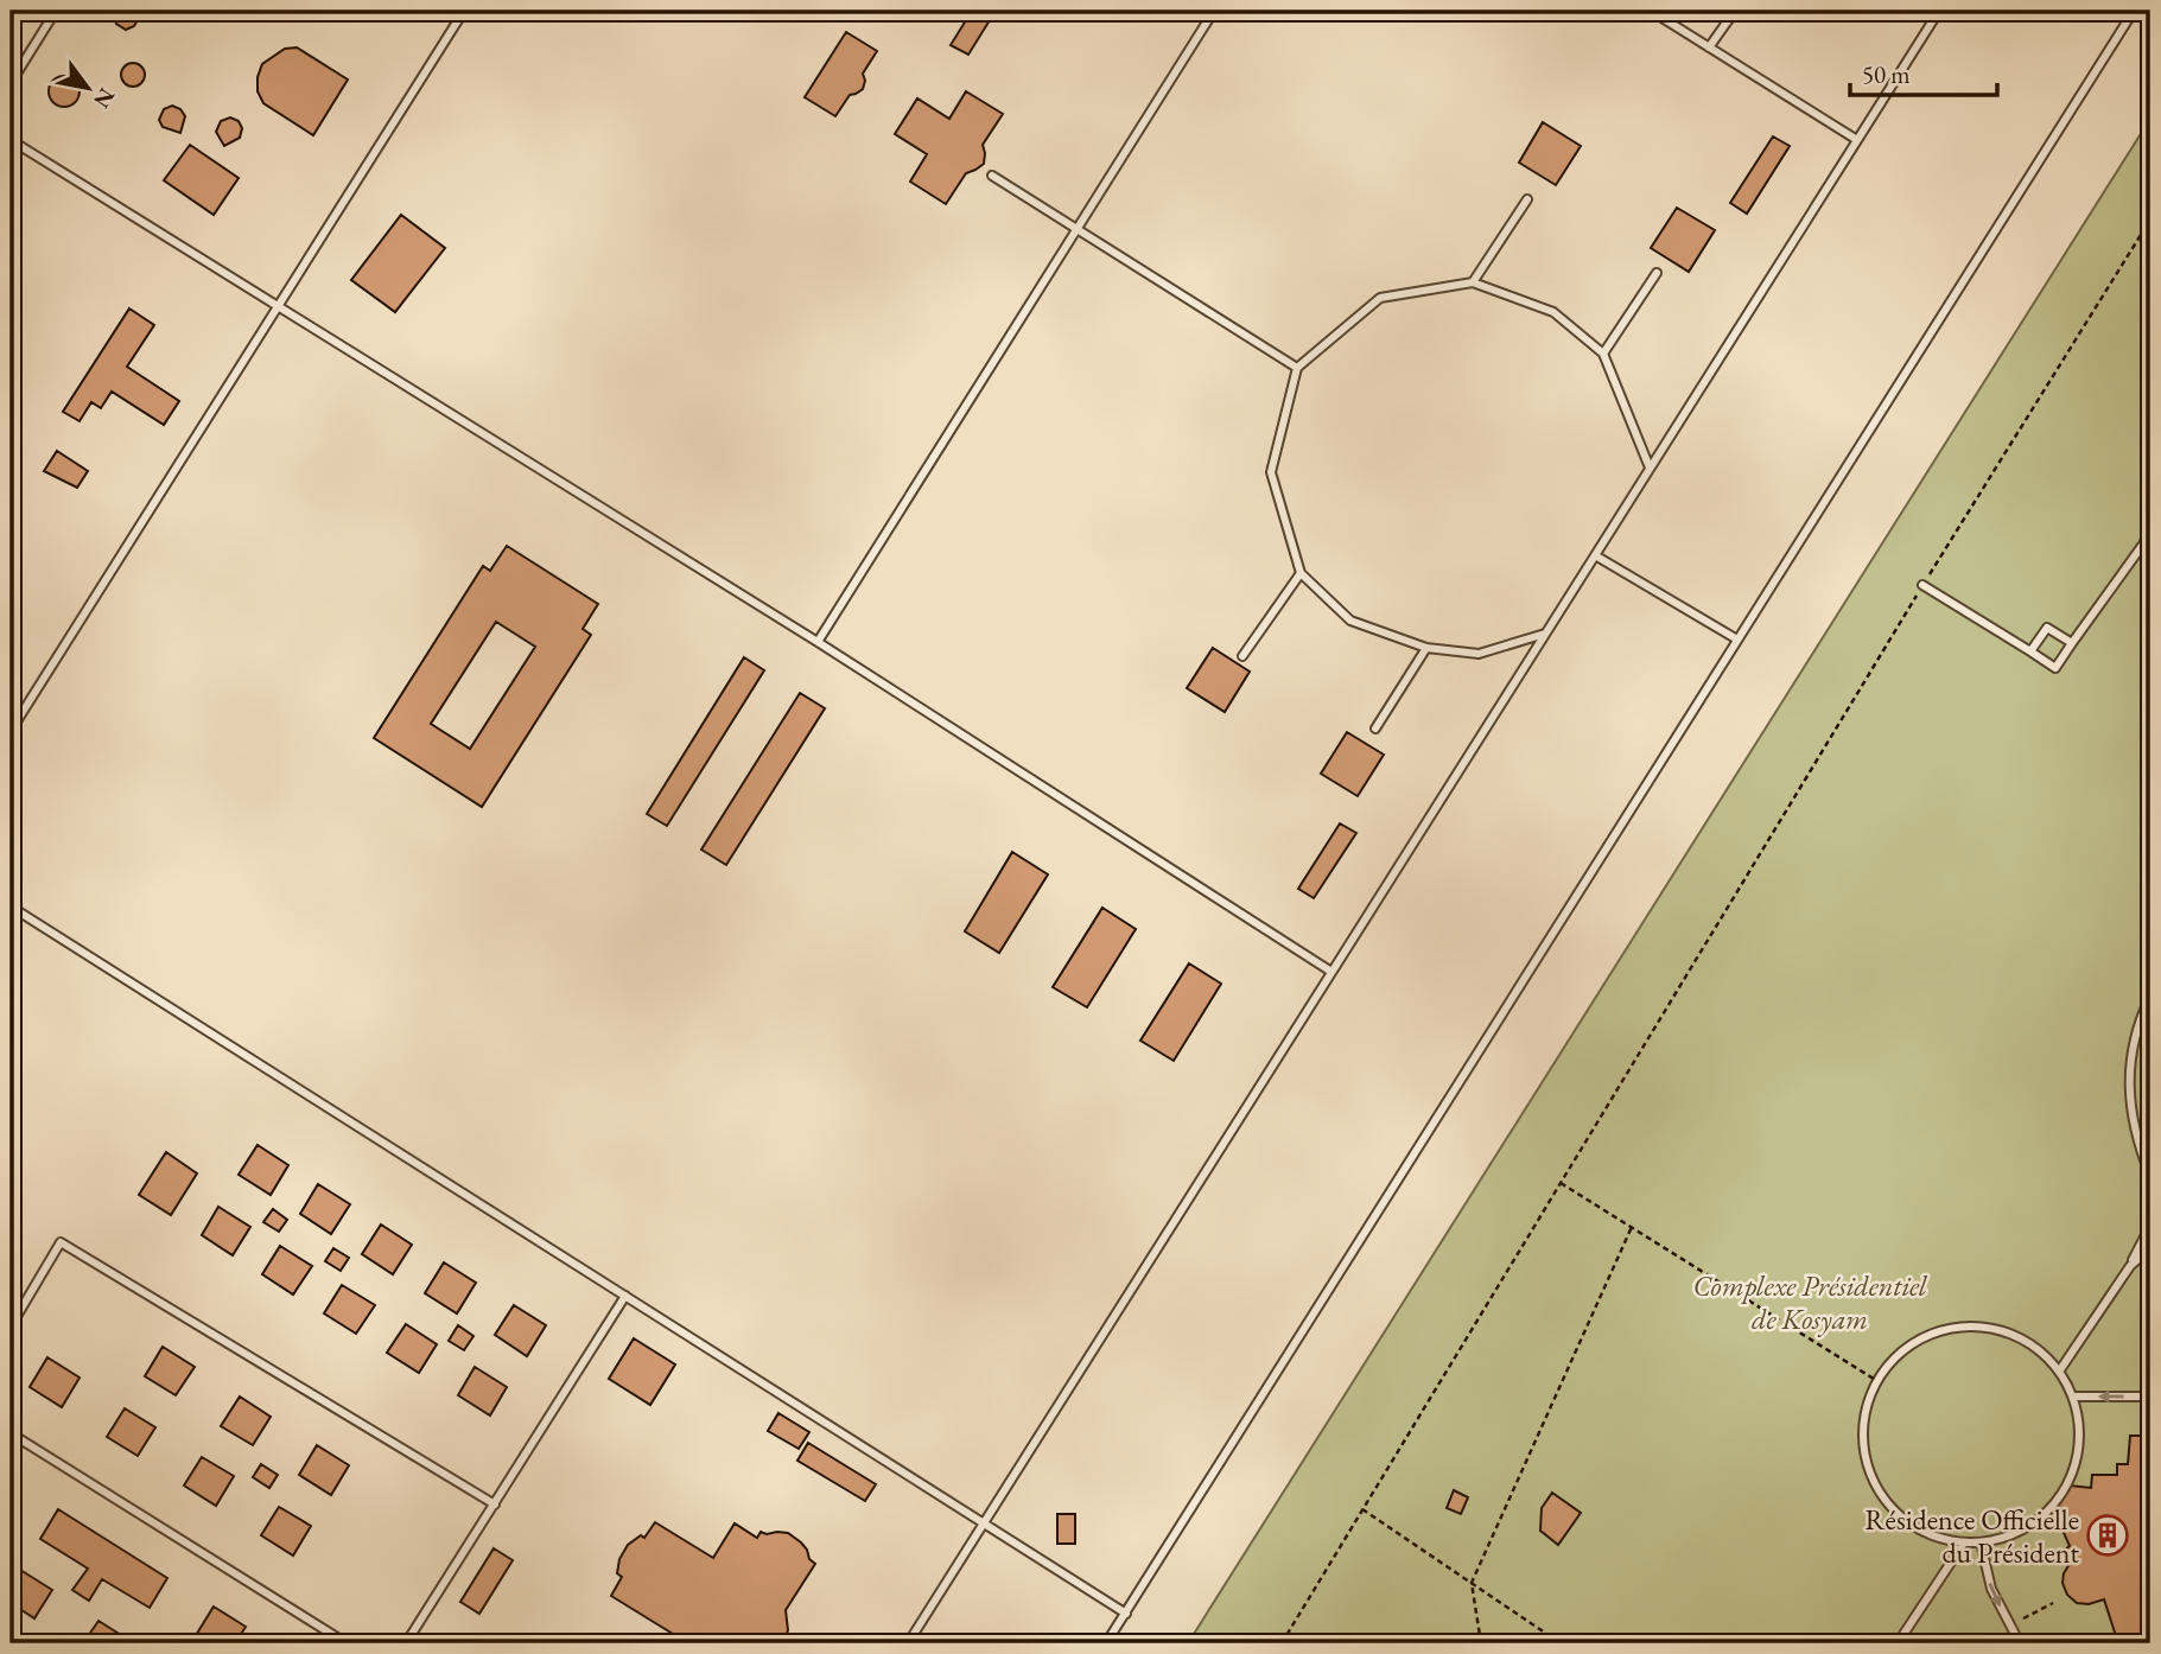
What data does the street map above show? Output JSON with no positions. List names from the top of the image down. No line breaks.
{"parks":["Complexe Présidentiel de Kosyam"],"places":{"building":["Résidence Officielle du Président"]},"scale_bar":"50 m","north":"bottom right"}
